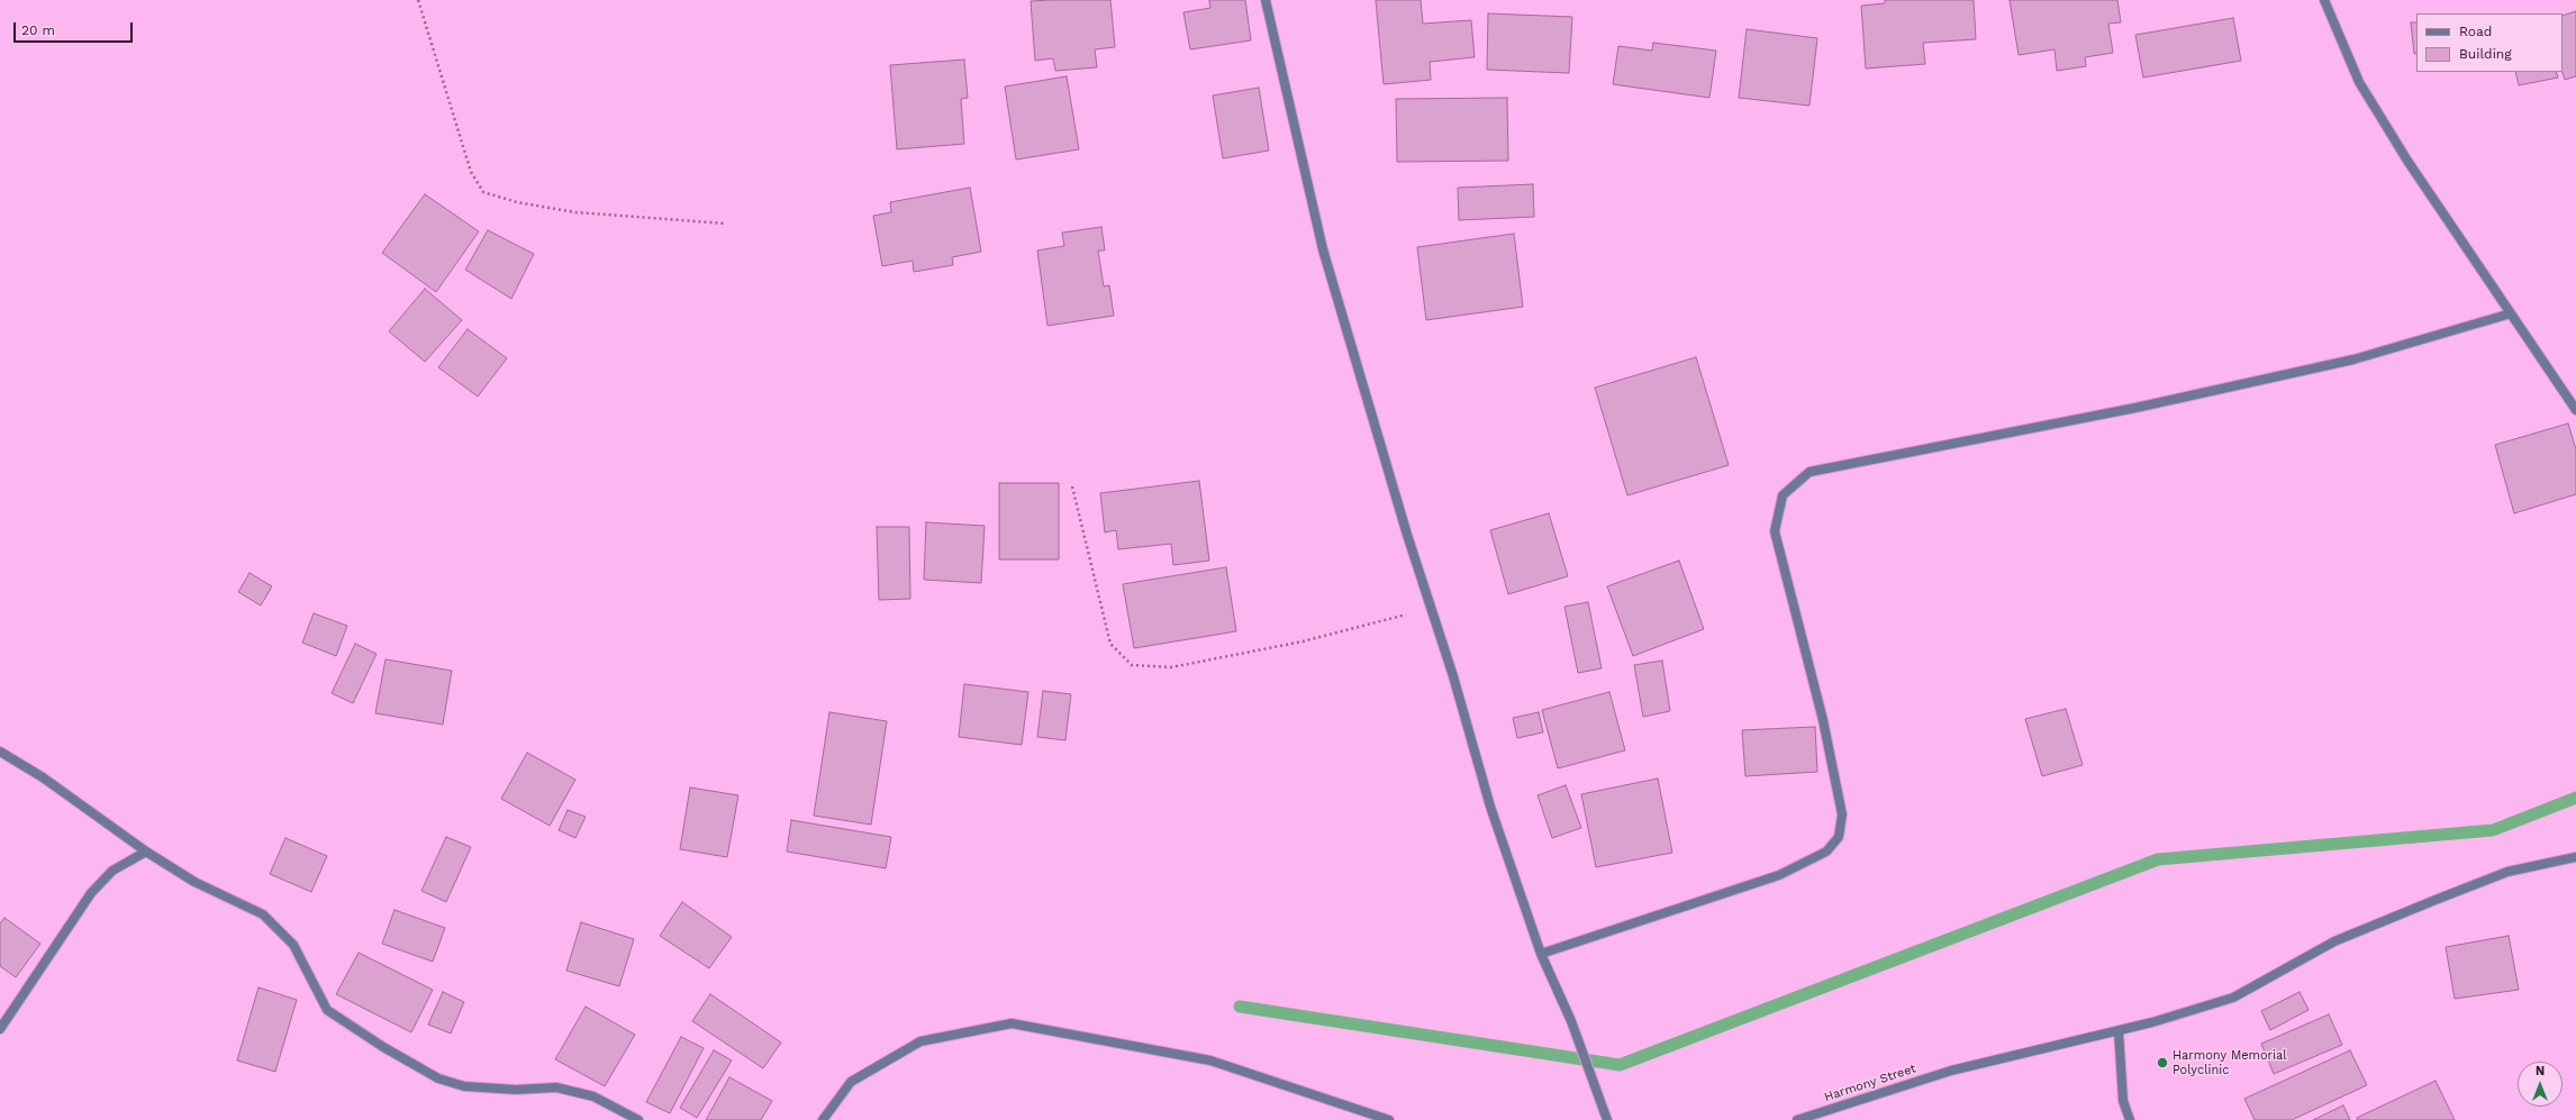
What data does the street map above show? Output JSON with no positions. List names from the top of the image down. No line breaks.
{"streets":{"street":["Harmony Street"]},"places":["Harmony Memorial Polyclinic"],"legend":["Road","Building"],"scale_bar":"20 m","north":"top"}
